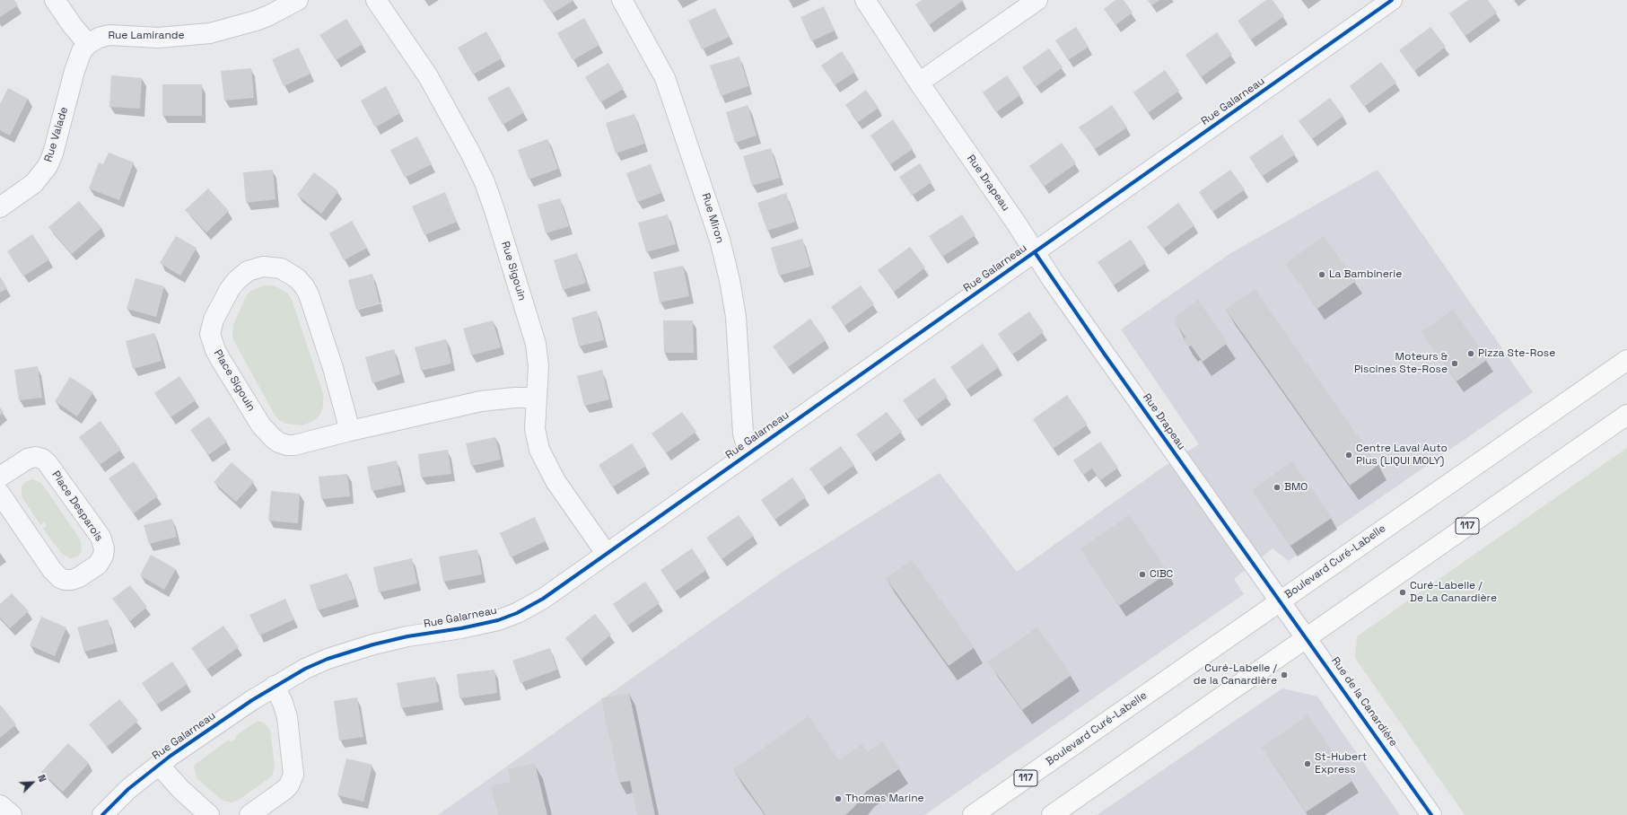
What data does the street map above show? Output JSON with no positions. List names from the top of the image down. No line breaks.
{"streets":{"main road":["117","Boulevard Curé-Labelle"],"street":["Rue Lamirande","Rue Galarneau","Rue Valade","Rue Drapeau","Rue Miron","Rue Sigouin","Place Sigouin","Place Desparois","Rue de la Canardière"]},"crossings":[["Rue Lamirande","Rue Valade"],["Rue Galarneau","Rue Drapeau"],["Rue Galarneau","Rue Miron"],["Rue Galarneau","Rue Sigouin"],["Rue Drapeau","Boulevard Curé-Labelle"],["Rue Drapeau","Rue de la Canardière"],["Rue Sigouin","Place Sigouin"],["117","Rue de la Canardière"],["Boulevard Curé-Labelle","Rue de la Canardière"]],"places":["La Bambinerie","Pizza Ste-Rose","Moteurs & Piscines Ste-Rose","Centre Laval Auto Plus (LIQUI MOLY)","BMO","CIBC","Curé-Labelle / De La Canardière","Curé-Labelle / de la Canardière","St-Hubert Express","Thomas Marine"],"north":"top right"}
